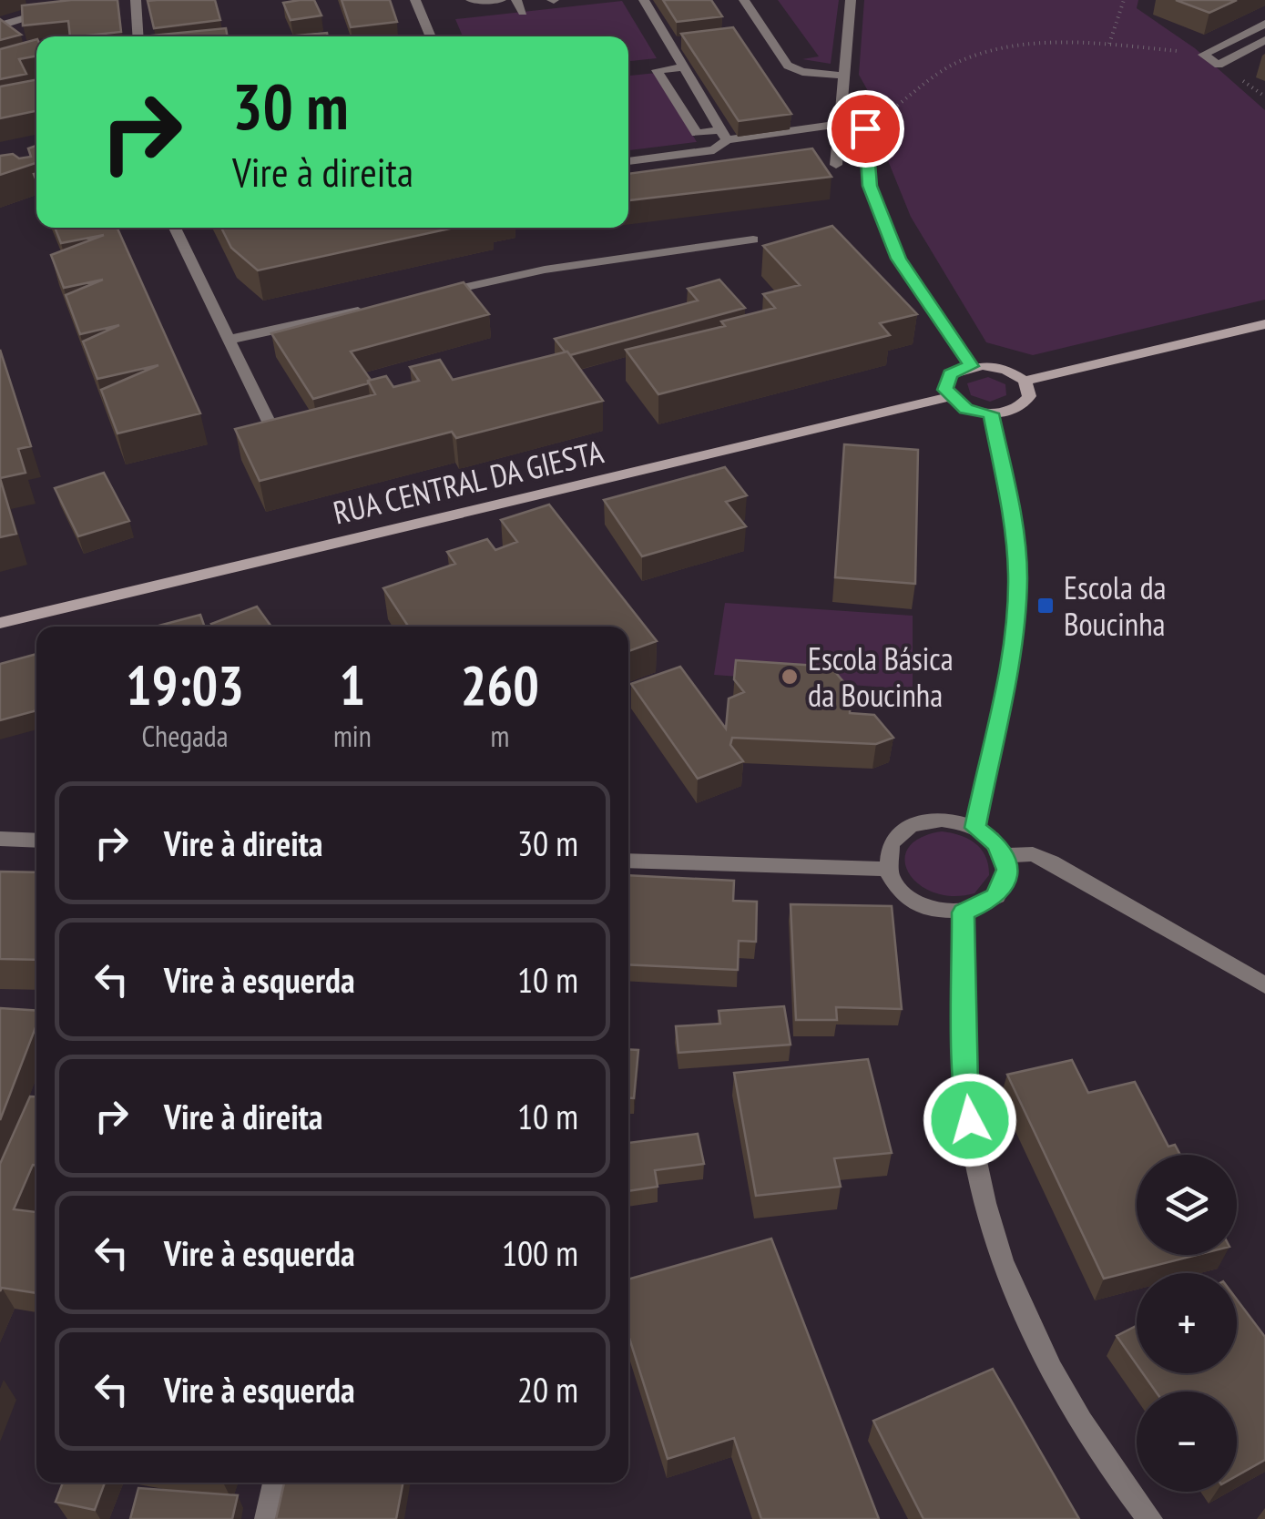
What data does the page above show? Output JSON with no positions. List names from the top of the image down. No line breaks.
{"streets":{"street":["RUA CENTRAL DA GIESTA"]},"places":{"transit":["Escola da Boucinha"],"other":["Escola Básica da Boucinha"]},"page":{"turn":["30 m","Vire à direita"],"eta":["19:03","Chegada","1","min","260","m"],"list":[{"name":"Vire à direita","value":"30 m"},{"name":"Vire à esquerda","value":"10 m"},{"name":"Vire à direita","value":"10 m"},{"name":"Vire à esquerda","value":"100 m"},{"name":"Vire à esquerda","value":"20 m"}],"map_buttons":["+","−"]}}
